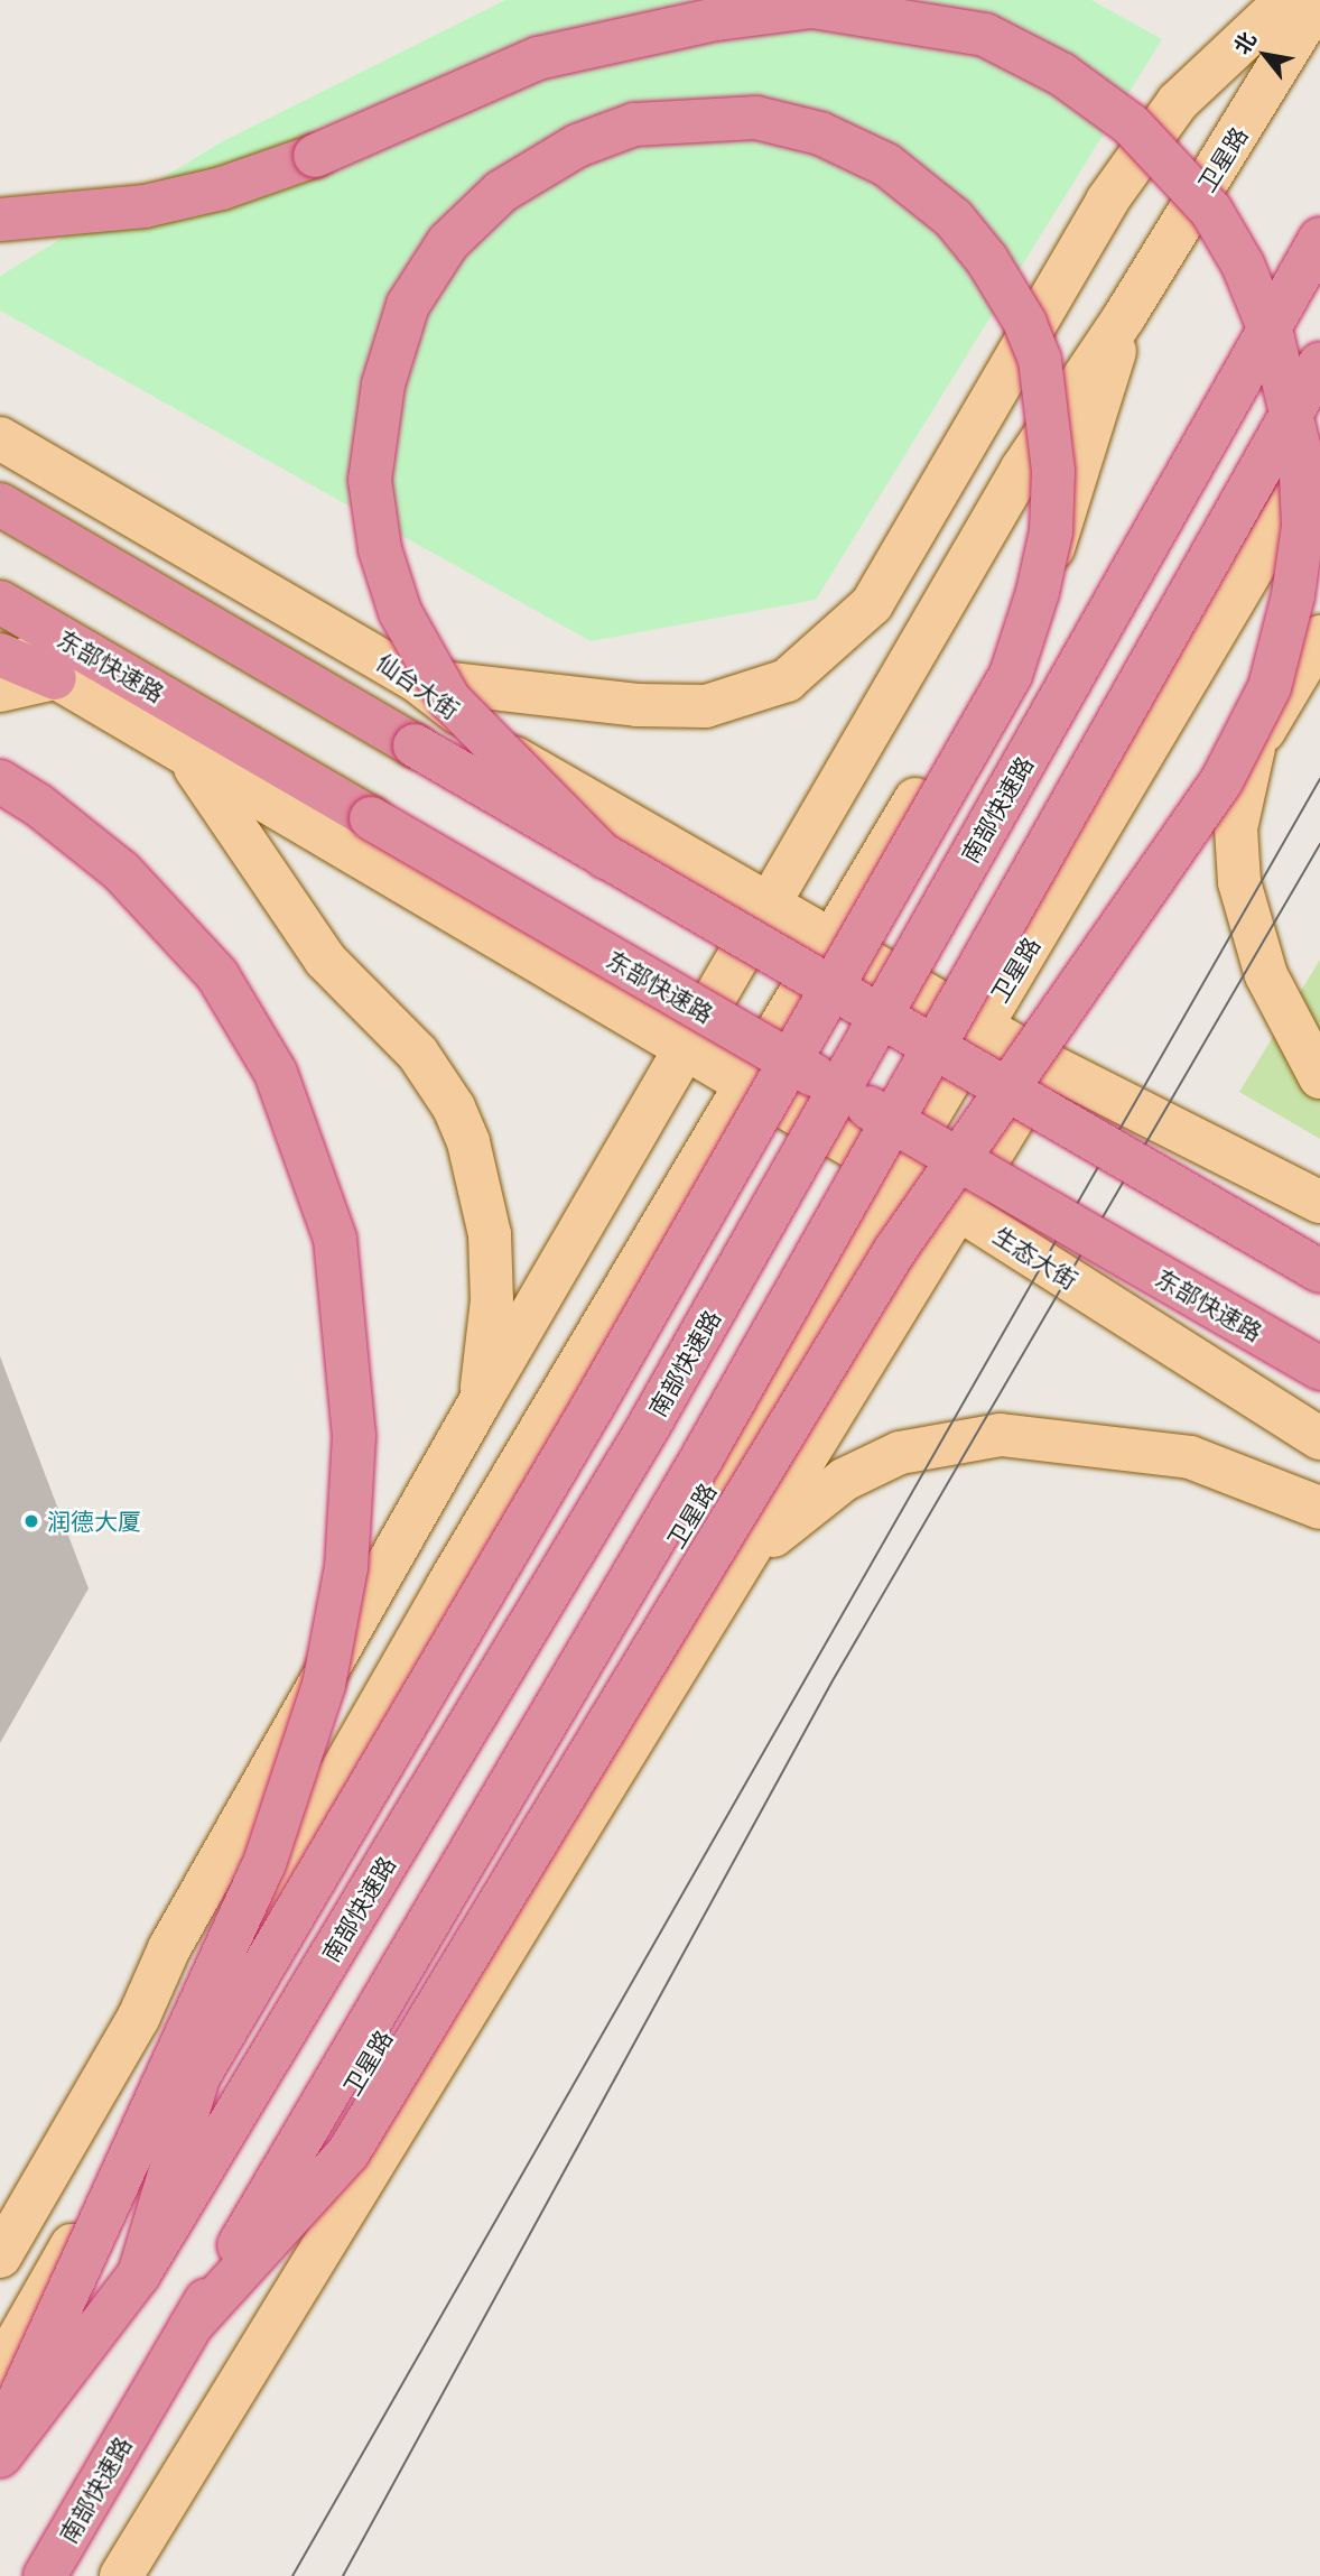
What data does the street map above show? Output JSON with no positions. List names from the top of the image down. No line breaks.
{"streets":{"highway":["东部快速路","南部快速路"],"main road":["卫星路","仙台大街","生态大街"]},"crossings":[["卫星路","仙台大街"],["卫星路","生态大街"]],"places":["润德大厦"],"north":"top left"}
